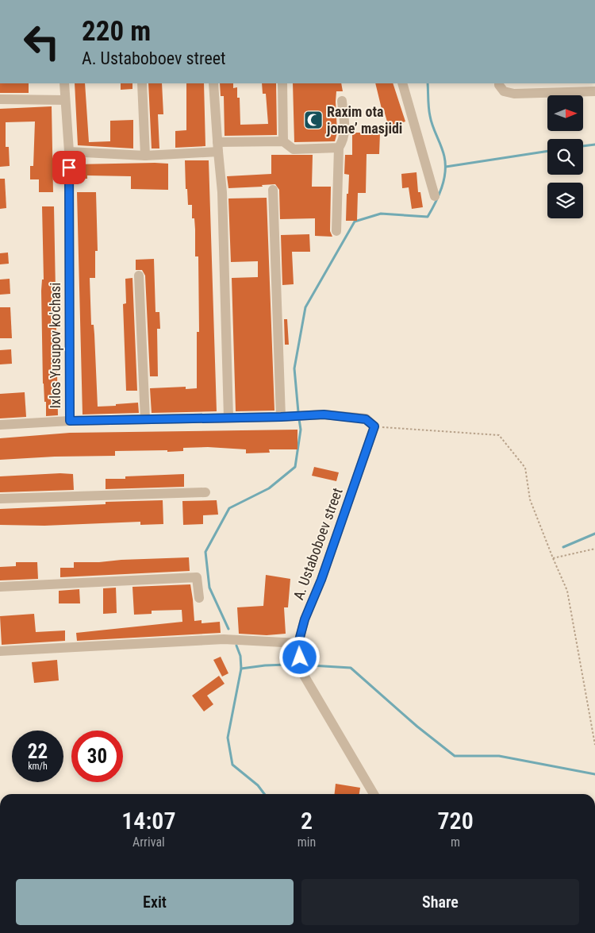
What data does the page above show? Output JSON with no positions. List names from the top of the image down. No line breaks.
{"streets":{"street":["Ixlos Yusupov ko'chasi","A. Ustaboboev street"]},"crossings":[["Ixlos Yusupov ko'chasi","A. Ustaboboev street"]],"places":{"mosque":["Raxim ota jome’ masjidi"]},"north":"right","page":{"turn":["220 m","A. Ustaboboev street"],"speed":"22 km/h","limit":"30","eta":["14:07","Arrival","2","min","720","m"],"buttons":["Exit","Share"]}}
